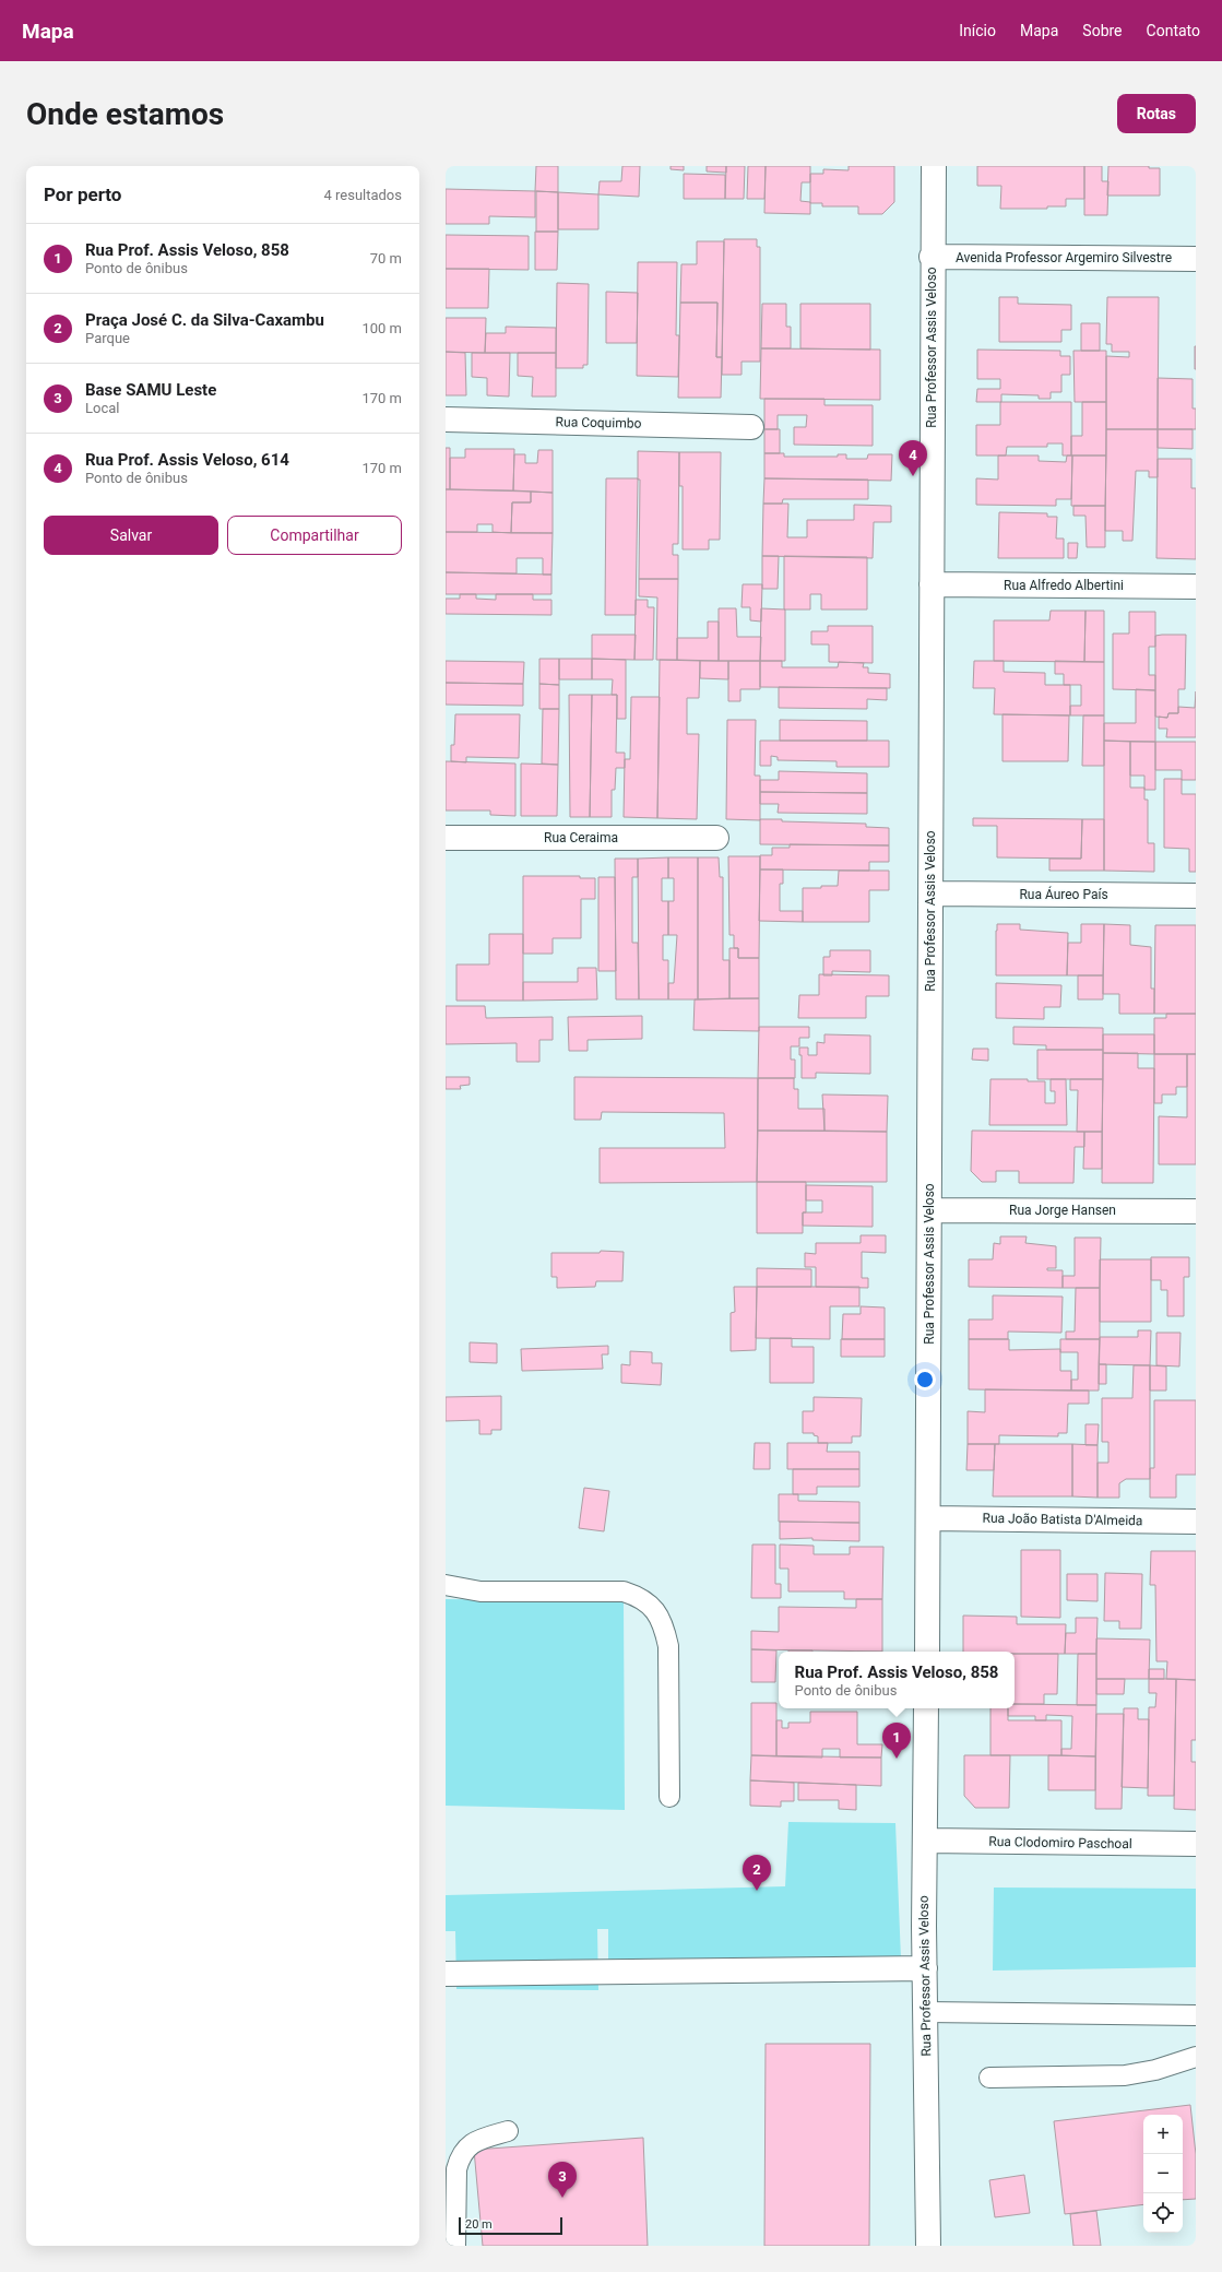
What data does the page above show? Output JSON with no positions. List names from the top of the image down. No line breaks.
{"streets":{"street":["Avenida Professor Argemiro Silvestre","Rua Professor Assis Veloso","Rua Coquimbo","Rua Alfredo Albertini","Rua Ceraima","Rua Áureo País","Rua Jorge Hansen","Rua João Batista D'Almeida","Rua Clodomiro Paschoal"]},"crossings":[["Avenida Professor Argemiro Silvestre","Rua Professor Assis Veloso"],["Rua Professor Assis Veloso","Rua Alfredo Albertini"],["Rua Professor Assis Veloso","Rua Áureo País"],["Rua Professor Assis Veloso","Rua Jorge Hansen"],["Rua Professor Assis Veloso","Rua João Batista D'Almeida"],["Rua Professor Assis Veloso","Rua Clodomiro Paschoal"]],"scale_bar":"20 m","page":{"header":"Mapa","nav":["Início","Mapa","Sobre","Contato"],"buttons":["Rotas",["Salvar","Compartilhar"]],"title":"Onde estamos","heading":["Por perto","4 resultados"],"list":[{"mark":"1","name":"Rua Prof. Assis Veloso, 858","note":"Ponto de ônibus","value":"70 m"},{"mark":"2","name":"Praça José C. da Silva-Caxambu","note":"Parque","value":"100 m"},{"mark":"3","name":"Base SAMU Leste","note":"Local","value":"170 m"},{"mark":"4","name":"Rua Prof. Assis Veloso, 614","note":"Ponto de ônibus","value":"170 m"}],"pins":["4","1","2","3"],"popup":["Rua Prof. Assis Veloso, 858","Ponto de ônibus"],"map_buttons":["+","−"],"scale":"20 m"}}
